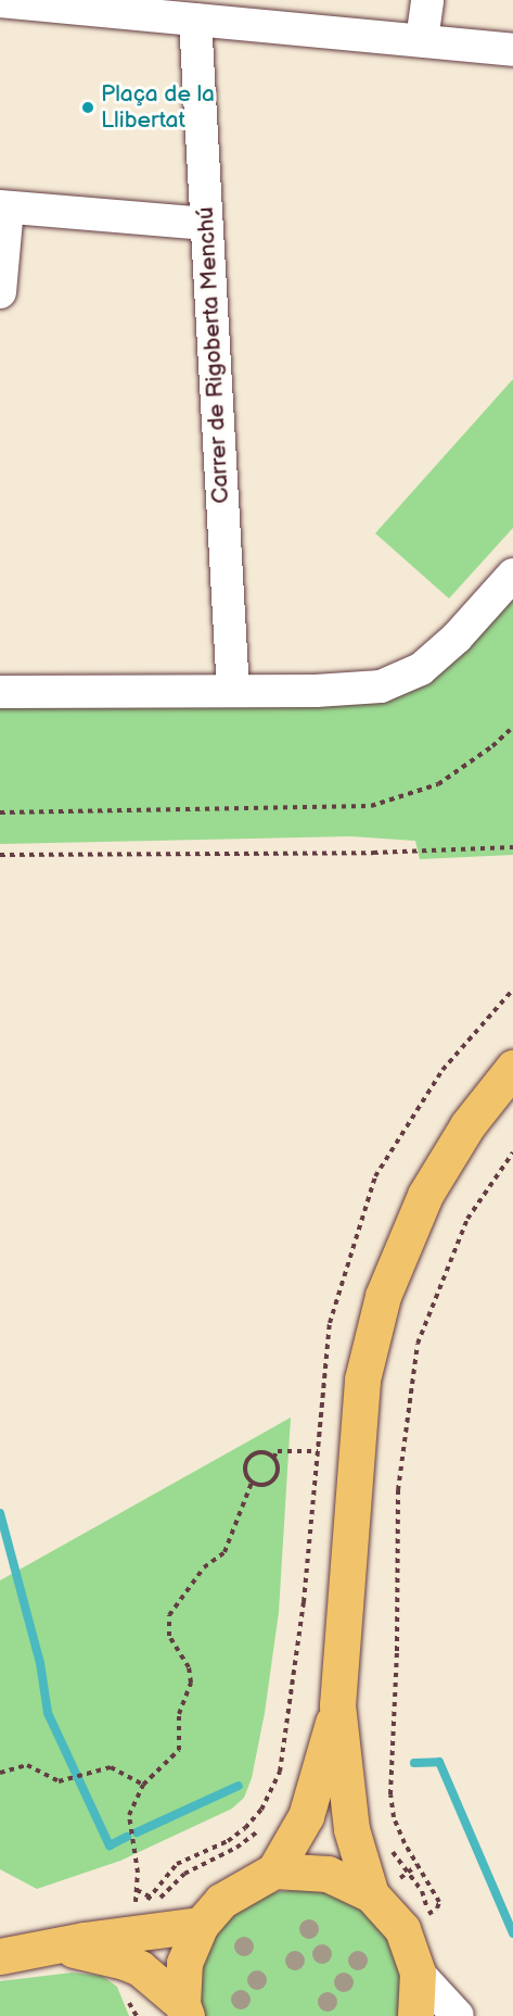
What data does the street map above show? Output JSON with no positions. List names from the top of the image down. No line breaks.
{"streets":{"street":["Carrer de Rigoberta Menchú"]},"places":["Plaça de la Llibertat"]}
